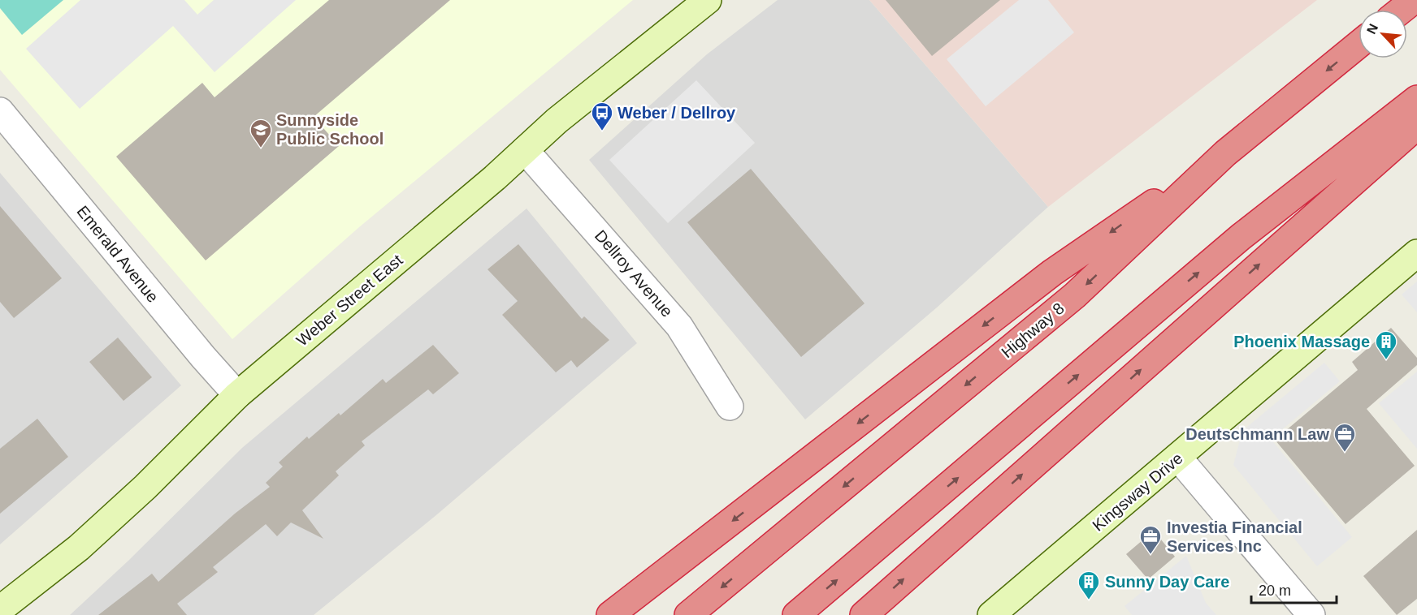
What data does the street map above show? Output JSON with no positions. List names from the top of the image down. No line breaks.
{"streets":{"highway":["Highway 8"],"main road":["Weber Street East","Kingsway Drive"],"street":["Emerald Avenue","Dellroy Avenue"]},"crossings":[["Emerald Avenue","Weber Street East"],["Dellroy Avenue","Weber Street East"]],"places":{"bus stop":["Weber / Dellroy"],"school or university":["Sunnyside Public School"],"building":["Phoenix Massage","Sunny Day Care"],"office":["Deutschmann Law","Investia Financial Services Inc"]},"scale_bar":"20 m","north":"top left"}
